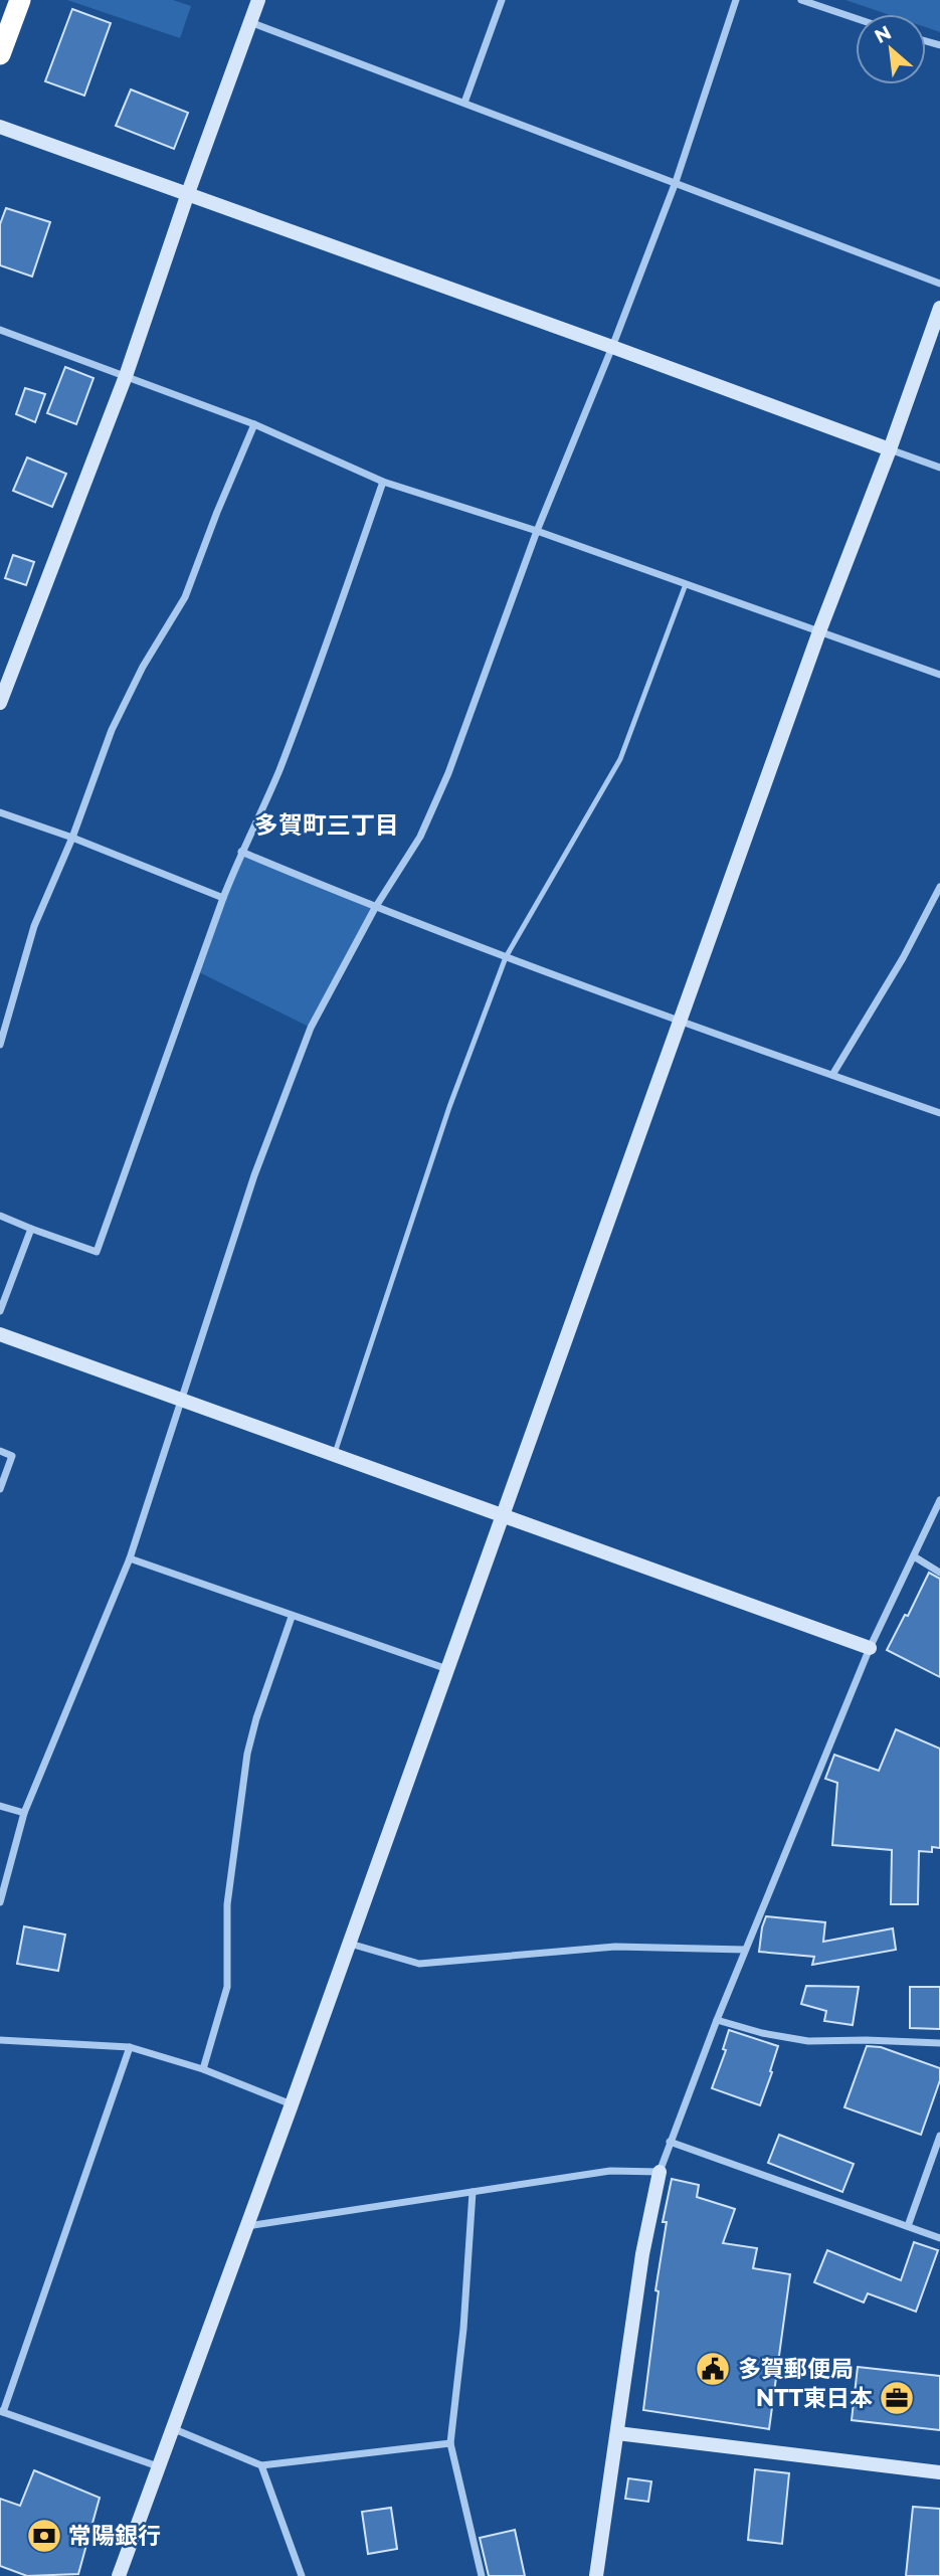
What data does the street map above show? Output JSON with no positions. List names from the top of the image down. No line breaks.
{"districts":["多賀町三丁目"],"places":{"public building":["多賀郵便局"],"office":["NTT東日本"],"bank":["常陽銀行"]},"north":"top left"}
